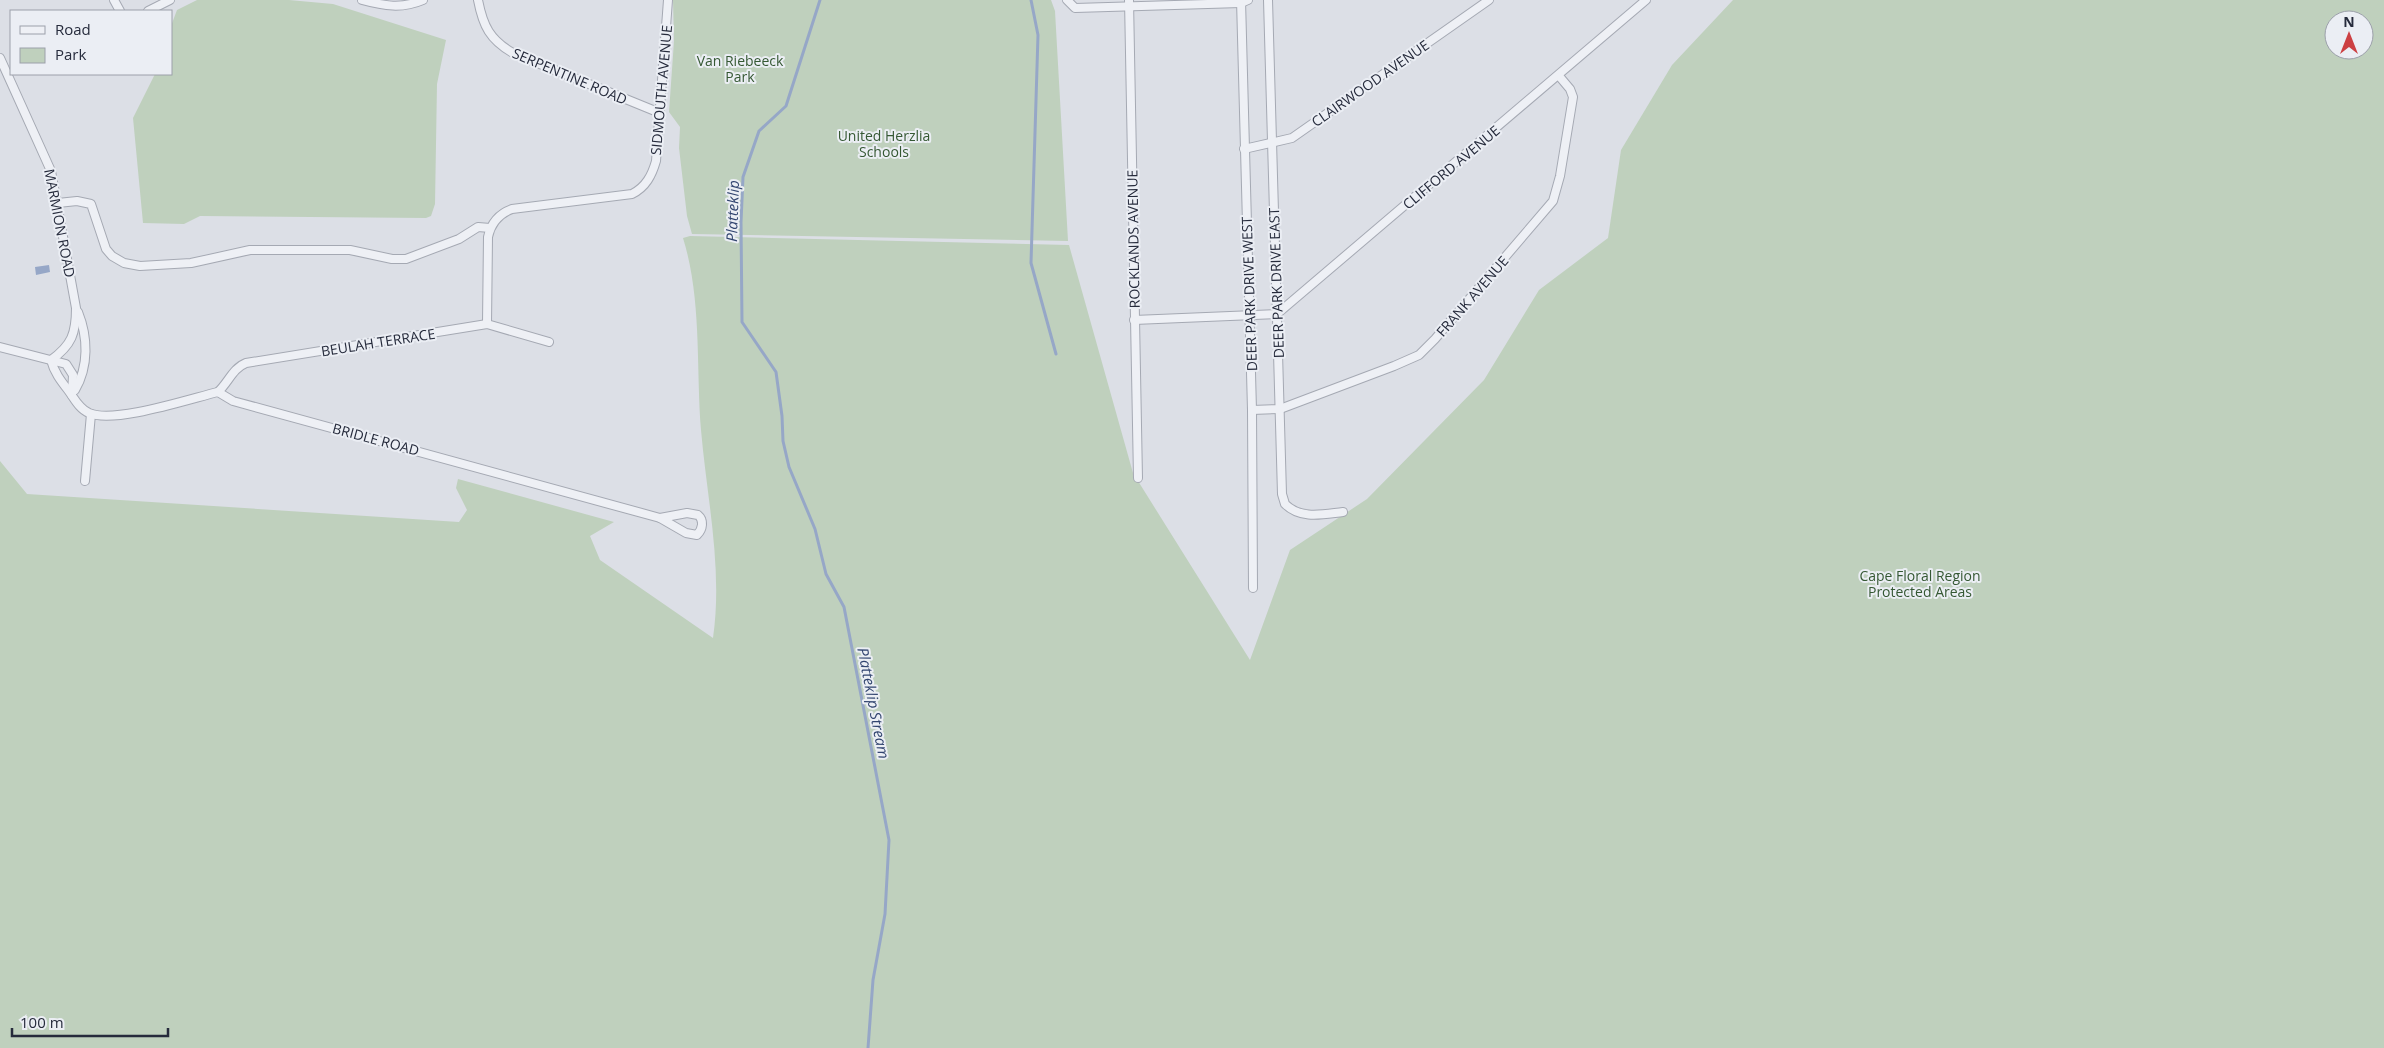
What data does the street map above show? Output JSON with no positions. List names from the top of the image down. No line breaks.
{"streets":{"street":["SERPENTINE ROAD","CLAIRWOOD AVENUE","SIDMOUTH AVENUE","CLIFFORD AVENUE","MARMION ROAD","ROCKLANDS AVENUE","DEER PARK DRIVE EAST","DEER PARK DRIVE WEST","FRANK AVENUE","BEULAH TERRACE","BRIDLE ROAD"]},"crossings":[["SERPENTINE ROAD","SIDMOUTH AVENUE"],["CLAIRWOOD AVENUE","DEER PARK DRIVE EAST"],["CLAIRWOOD AVENUE","DEER PARK DRIVE WEST"],["CLIFFORD AVENUE","DEER PARK DRIVE EAST"],["CLIFFORD AVENUE","FRANK AVENUE"],["DEER PARK DRIVE EAST","FRANK AVENUE"],["DEER PARK DRIVE WEST","FRANK AVENUE"],["BEULAH TERRACE","BRIDLE ROAD"]],"water":["Platteklip","Platteklip Stream"],"parks":["Van Riebeeck Park","United Herzlia Schools","Cape Floral Region Protected Areas"],"legend":["Road","Park"],"scale_bar":"100 m","north":"top"}
